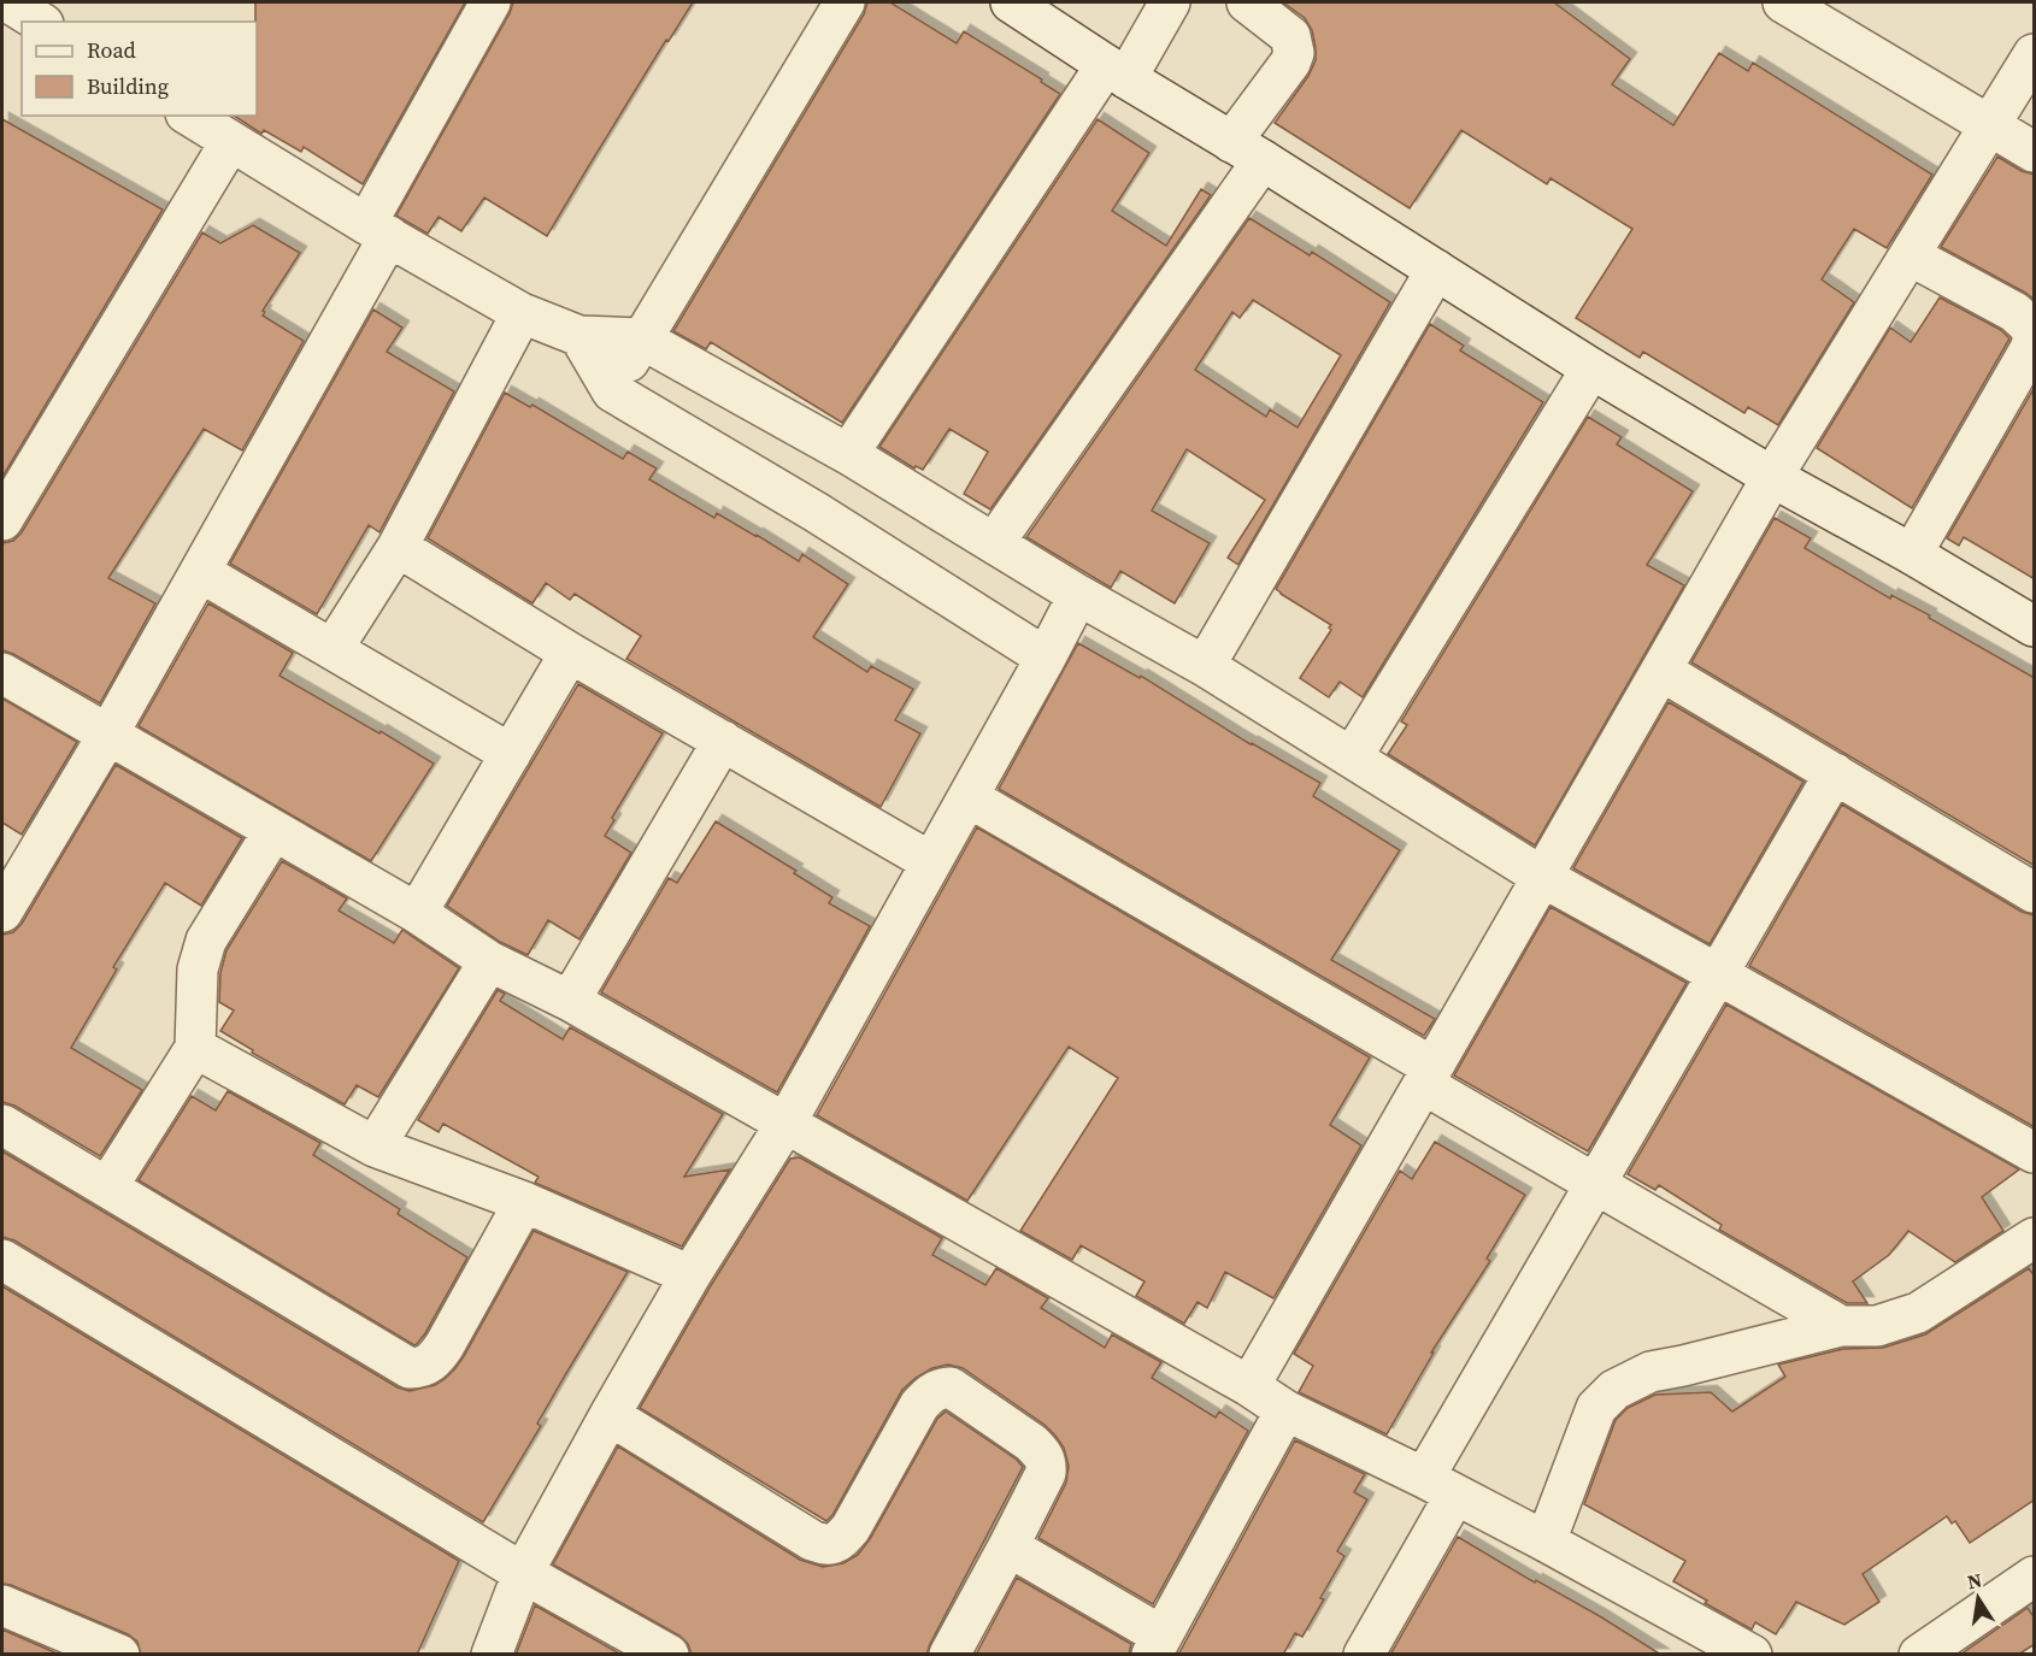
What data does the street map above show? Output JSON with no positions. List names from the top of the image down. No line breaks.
{"legend":["Road","Building"],"north":"top"}
